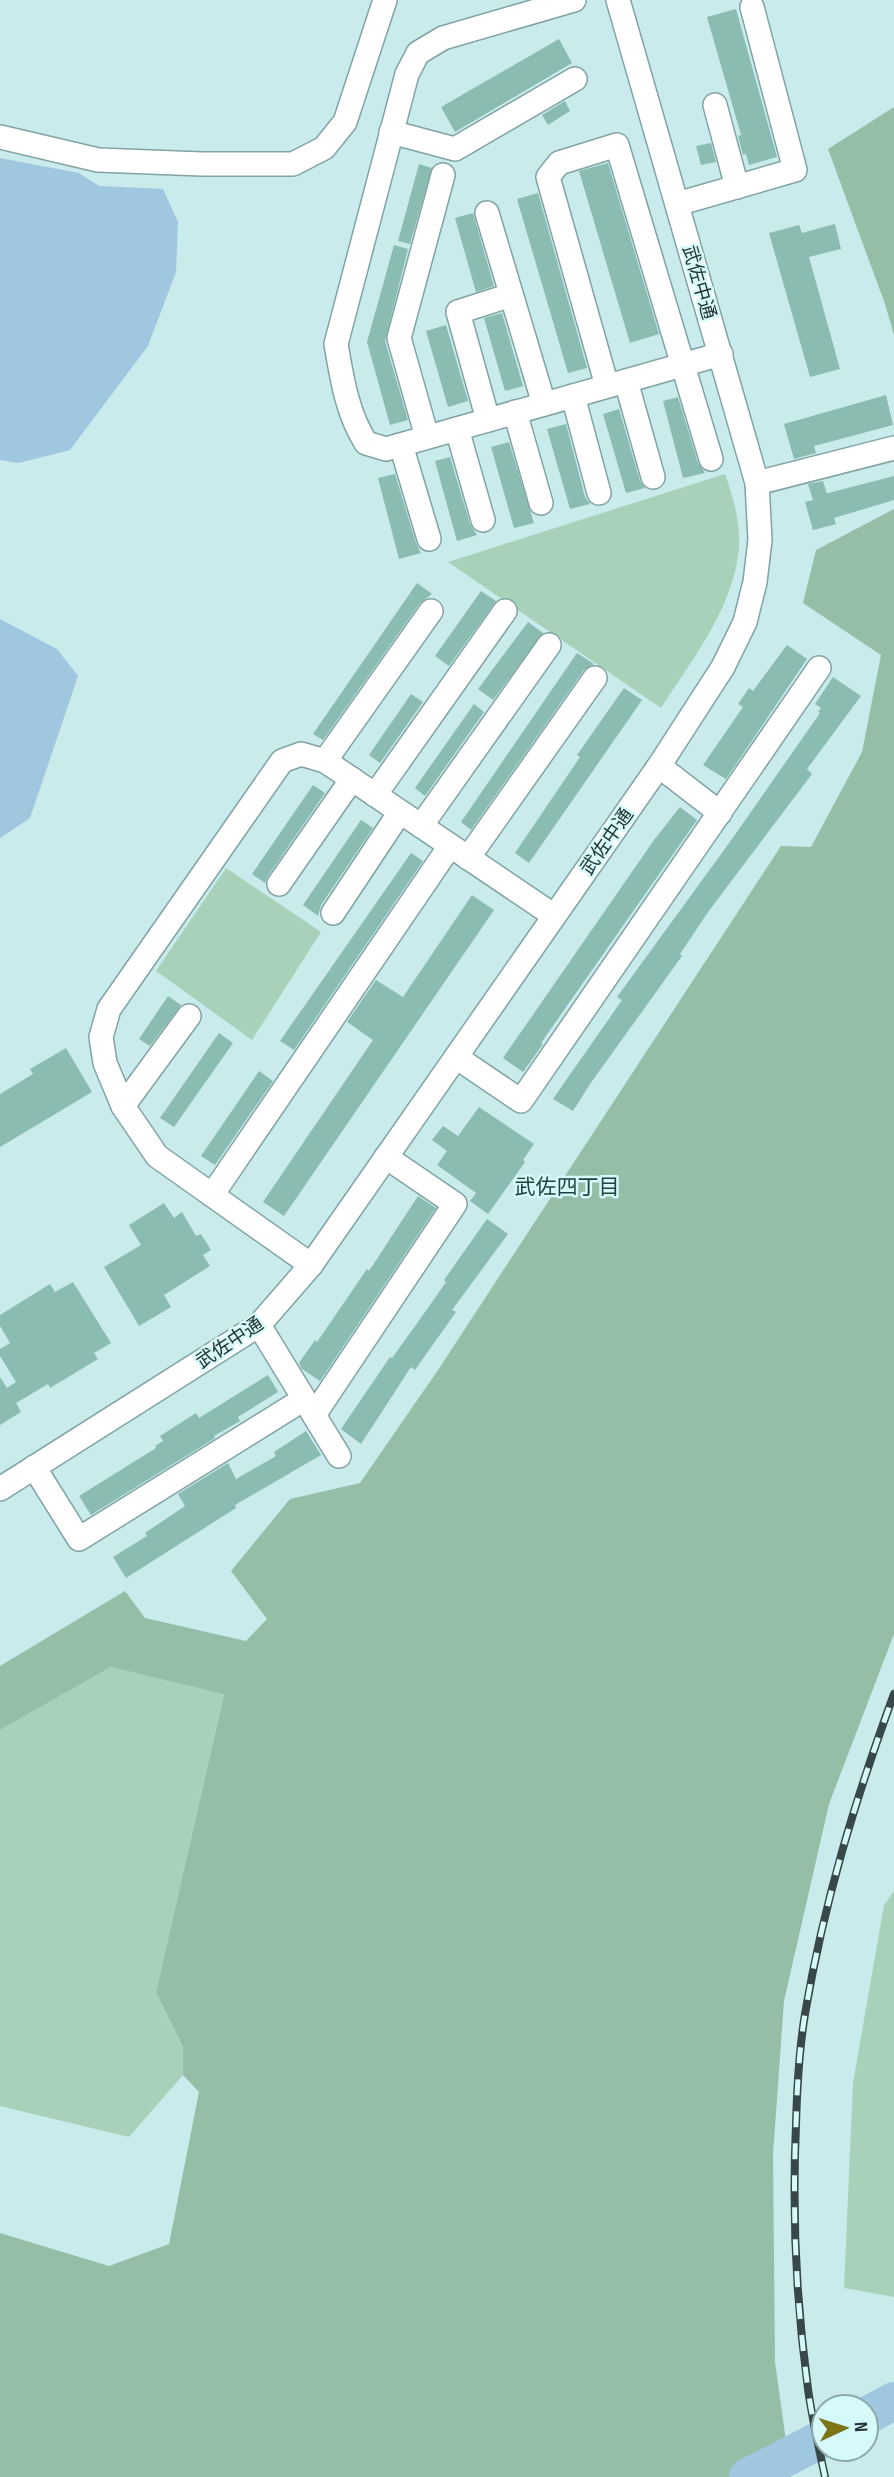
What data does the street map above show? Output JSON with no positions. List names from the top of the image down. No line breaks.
{"streets":{"street":["武佐中通"]},"districts":["武佐四丁目"],"north":"right"}
